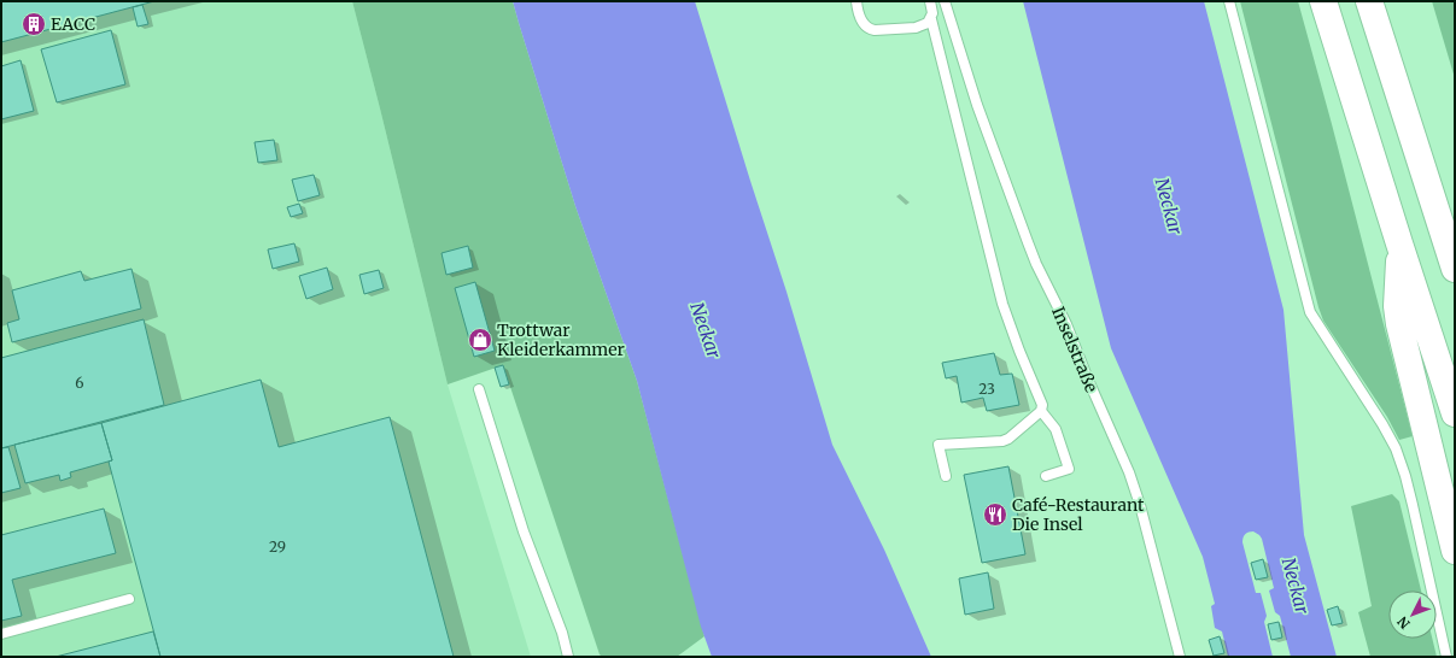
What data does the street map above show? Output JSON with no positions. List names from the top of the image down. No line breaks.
{"streets":{"lane":["Inselstraße"]},"water":["Neckar"],"places":{"building":["EACC"],"shop":["Trottwar Kleiderkammer"],"restaurant":["Café-Restaurant Die Insel"]},"house_numbers":["6","23","29"],"north":"bottom left"}
